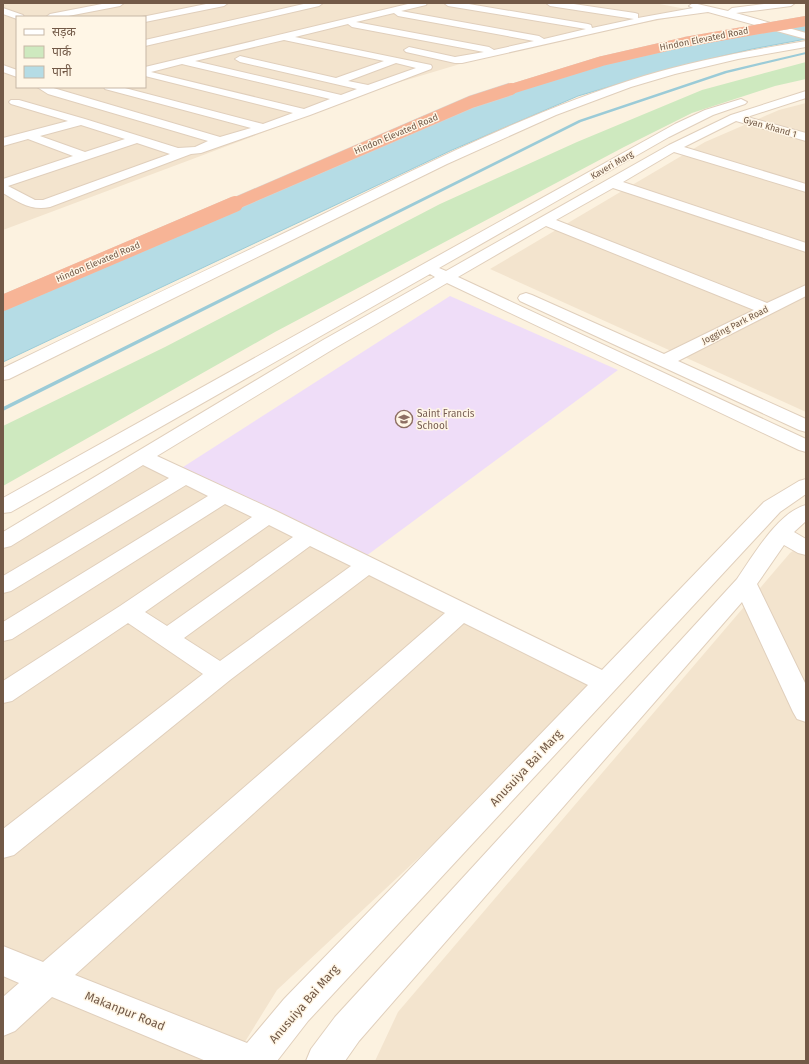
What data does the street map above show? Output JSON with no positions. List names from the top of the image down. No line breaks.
{"streets":{"highway":["Hindon Elevated Road"],"street":["Gyan Khand 1","Kaveri Marg","Jogging Park Road","Anusuiya Bai Marg","Makanpur Road"]},"crossings":[["Gyan Khand 1","Kaveri Marg"]],"places":{"school or university":["Saint Francis School"]},"legend":["सड़क","पार्क","पानी"]}
